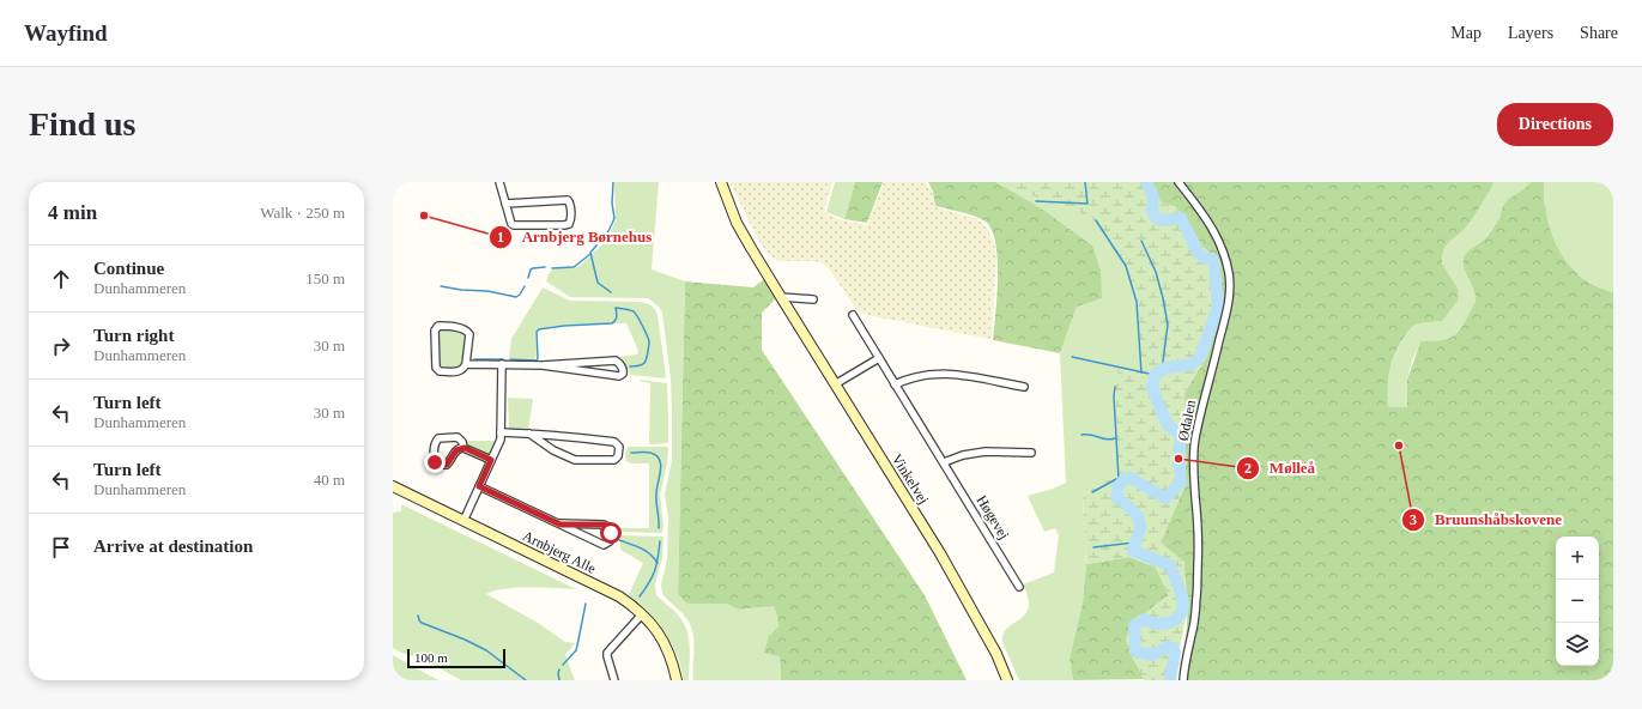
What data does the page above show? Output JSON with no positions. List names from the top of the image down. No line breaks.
{"streets":{"street":["Ødalen","Vinkelvej","Høgevej","Arnbjerg Alle"]},"places":["Arnbjerg Børnehus","Bruunshåbskovene","Mølleå"],"scale_bar":"100 m","page":{"header":"Wayfind","nav":["Map","Layers","Share"],"buttons":"Directions","title":"Find us","heading":["4 min","Walk · 250 m"],"list":[["Continue","Dunhammeren","150 m"],["Turn right","Dunhammeren","30 m"],["Turn left","Dunhammeren","30 m"],["Turn left","Dunhammeren","40 m"],"Arrive at destination"],"map_buttons":["+","−"],"scale":"100 m"}}
